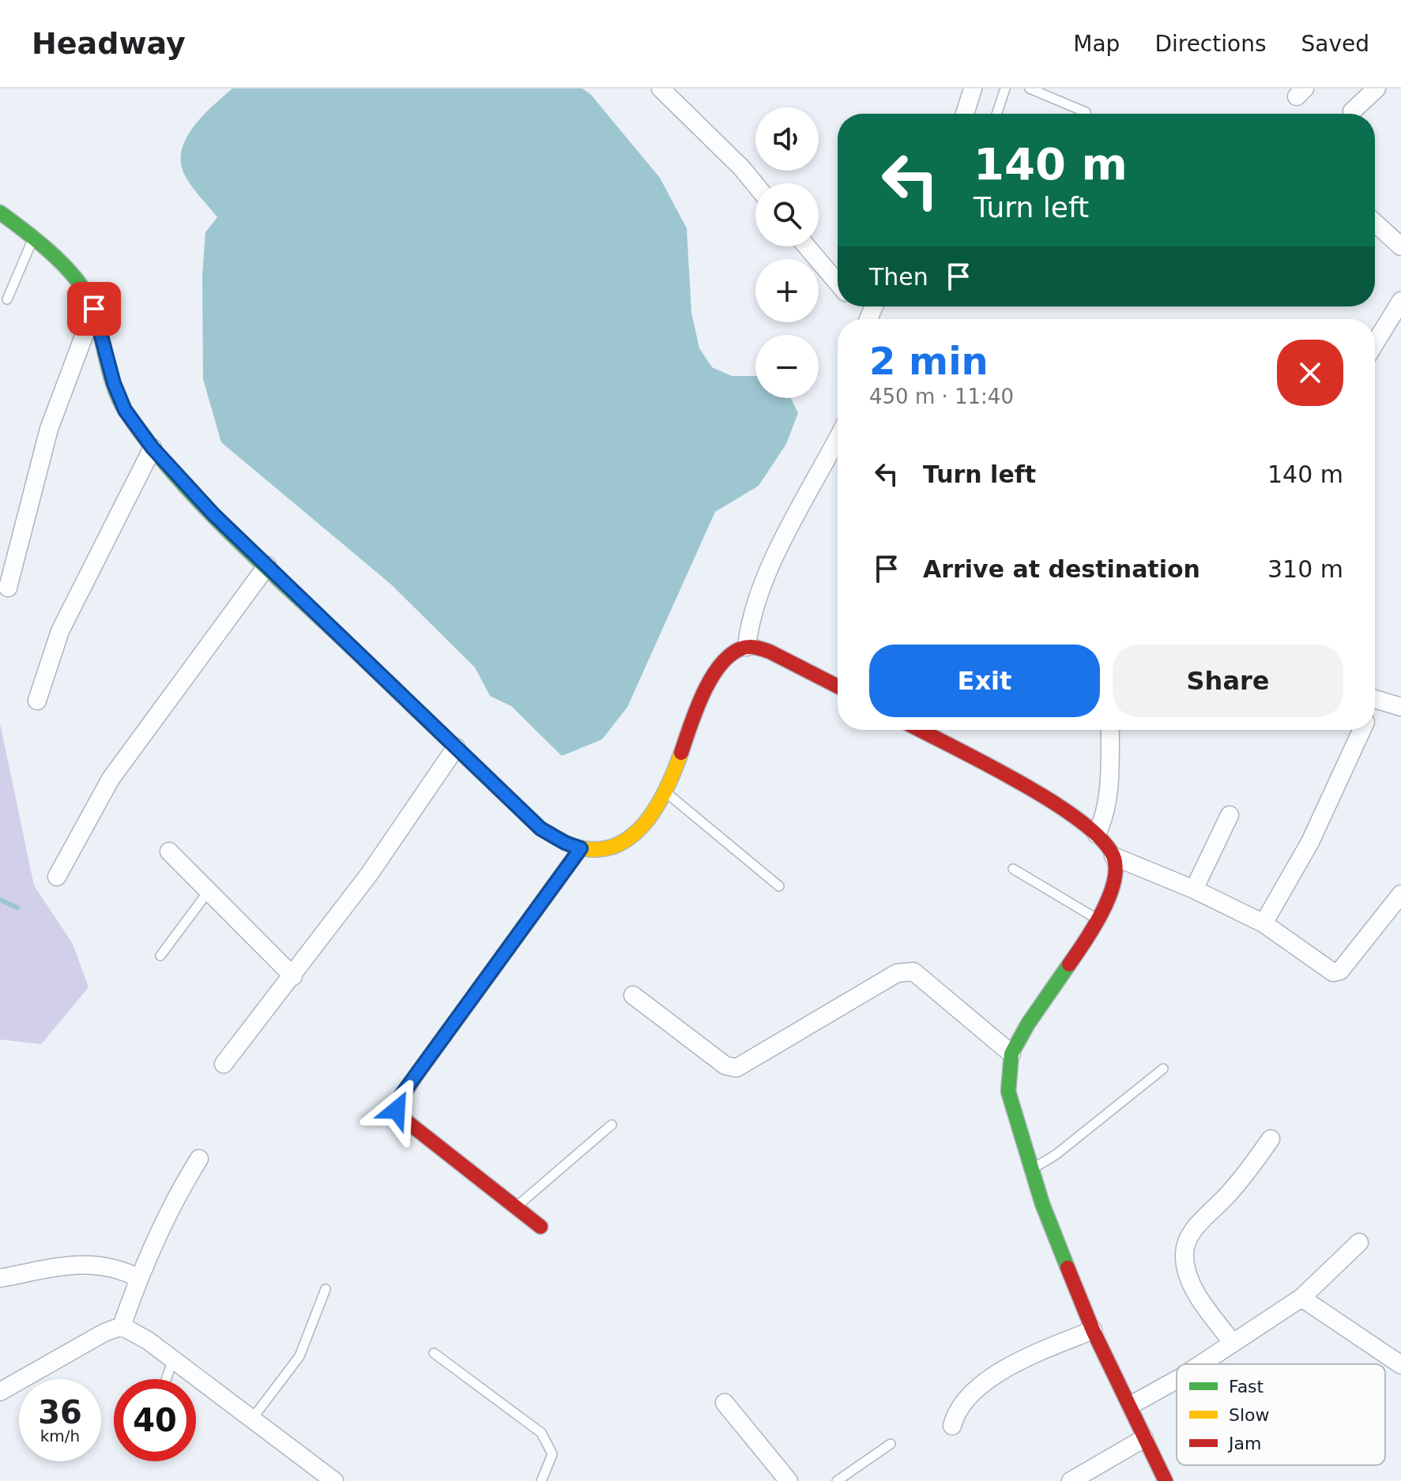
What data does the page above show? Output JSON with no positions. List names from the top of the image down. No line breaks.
{"legend":["Fast","Slow","Jam"],"page":{"header":"Headway","nav":["Map","Directions","Saved"],"map_buttons":["+","−"],"turn":["140 m","Turn left"],"then":"Then","heading":["2 min","450 m · 11:40"],"list":[{"name":"Turn left","value":"140 m"},{"name":"Arrive at destination","value":"310 m"}],"buttons":["Exit","Share"],"speed":"36 km/h","limit":"40"}}
